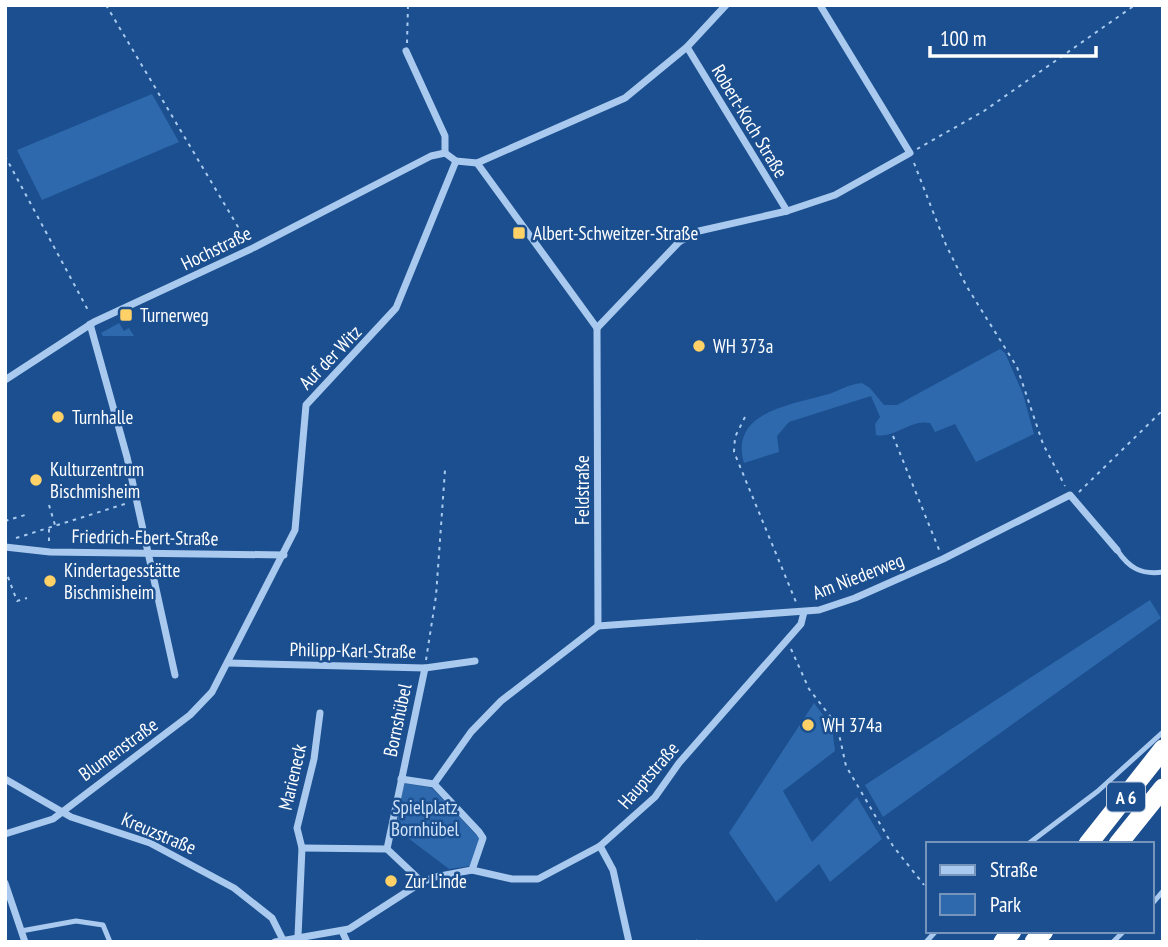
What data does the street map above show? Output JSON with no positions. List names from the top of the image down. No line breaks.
{"streets":{"highway":["A 6"],"street":["Robert-Koch Straße","Hochstraße","Auf der Witz","Feldstraße","Friedrich-Ebert-Straße","Am Niederweg","Philipp-Karl-Straße","Bornshübel","Blumenstraße","Hauptstraße","Marieneck","Kreuzstraße"]},"crossings":[["Auf der Witz","Friedrich-Ebert-Straße"],["Auf der Witz","Philipp-Karl-Straße"],["Auf der Witz","Blumenstraße"],["Feldstraße","Am Niederweg"],["Am Niederweg","Hauptstraße"],["Philipp-Karl-Straße","Bornshübel"],["Philipp-Karl-Straße","Blumenstraße"],["Blumenstraße","Kreuzstraße"],["Hauptstraße","Marieneck"],["Hauptstraße","Kreuzstraße"]],"parks":["Spielplatz Bornhübel"],"places":{"transit":["Albert-Schweitzer-Straße","Turnerweg"],"other":["WH 373a","Turnhalle","Kulturzentrum Bischmisheim","Kindertagesstätte Bischmisheim","WH 374a","Zur Linde"]},"legend":["Straße","Park"],"scale_bar":"100 m"}
